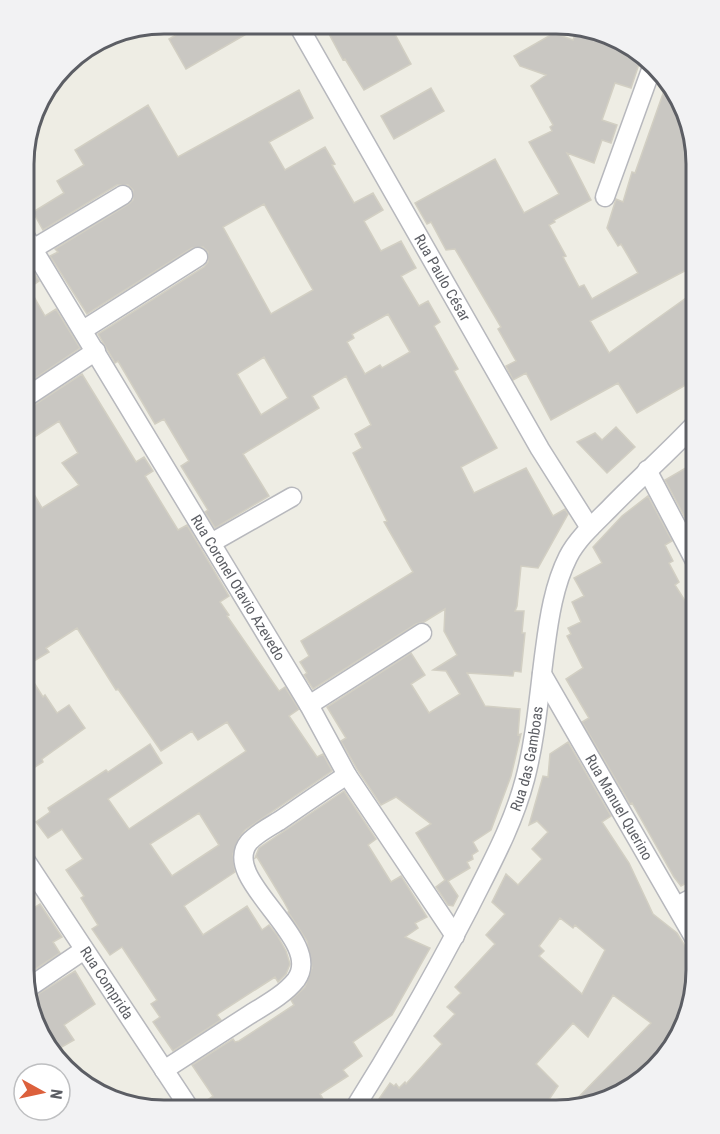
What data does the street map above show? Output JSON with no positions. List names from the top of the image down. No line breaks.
{"streets":{"street":["Rua Paulo César","Rua Coronel Otavio Azevedo","Rua das Gamboas","Rua Manuel Querino","Rua Comprida"]},"crossings":[["Rua Paulo César","Rua das Gamboas"],["Rua Coronel Otavio Azevedo","Rua das Gamboas"],["Rua das Gamboas","Rua Manuel Querino"]],"north":"right"}
